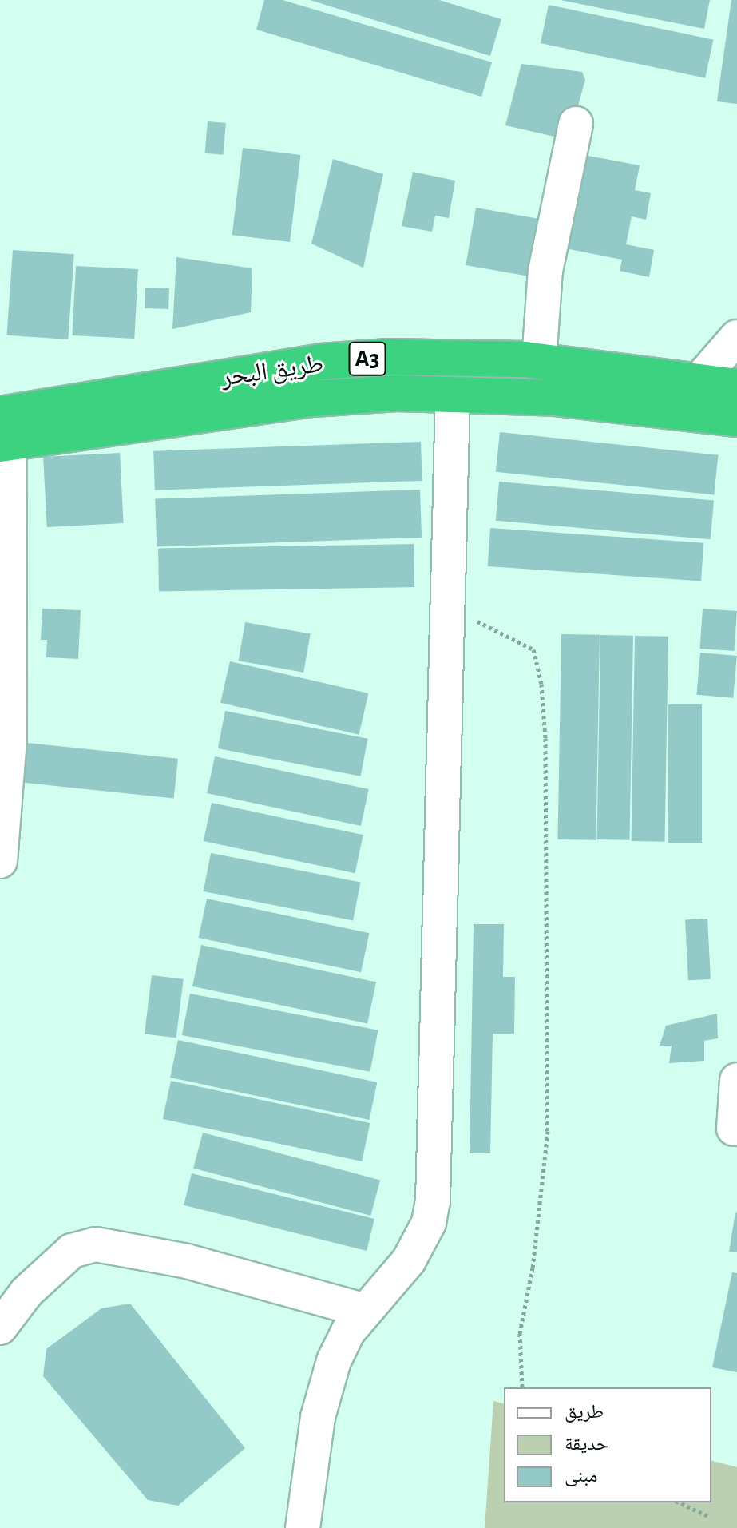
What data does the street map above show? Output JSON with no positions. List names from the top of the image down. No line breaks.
{"streets":{"highway":["A3","طريق البحر"]},"legend":["طريق","حديقة","مبنى"]}
